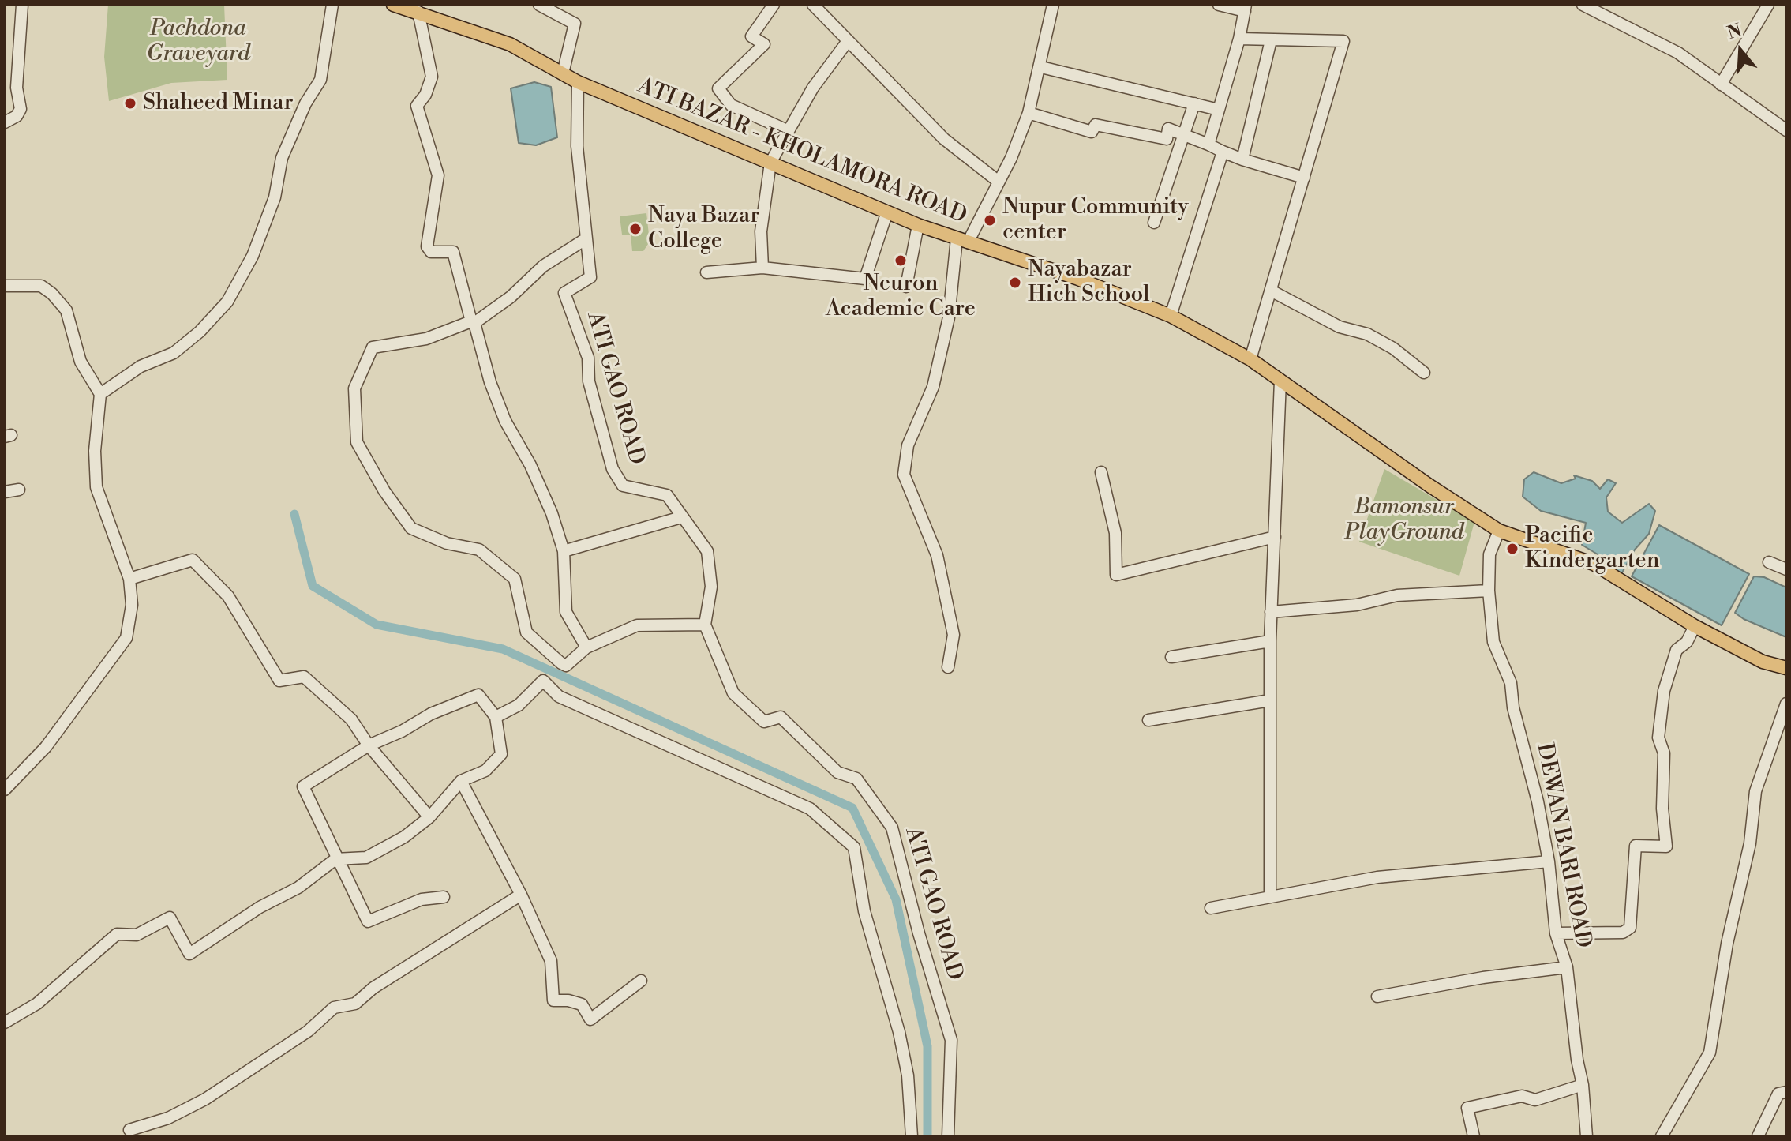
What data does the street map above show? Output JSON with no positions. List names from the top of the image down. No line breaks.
{"streets":{"main road":["ATI BAZAR - KHOLAMORA ROAD"],"street":["ATI GAO ROAD","DEWAN BARI ROAD"]},"crossings":[["ATI BAZAR - KHOLAMORA ROAD","DEWAN BARI ROAD"]],"parks":["Pachdona Graveyard","Bamonsur PlayGround"],"places":["Shaheed Minar","Nupur Community center","Naya Bazar College","Neuron Academic Care","Nayabazar Hich School","Pacific Kindergarten"],"north":"top"}
